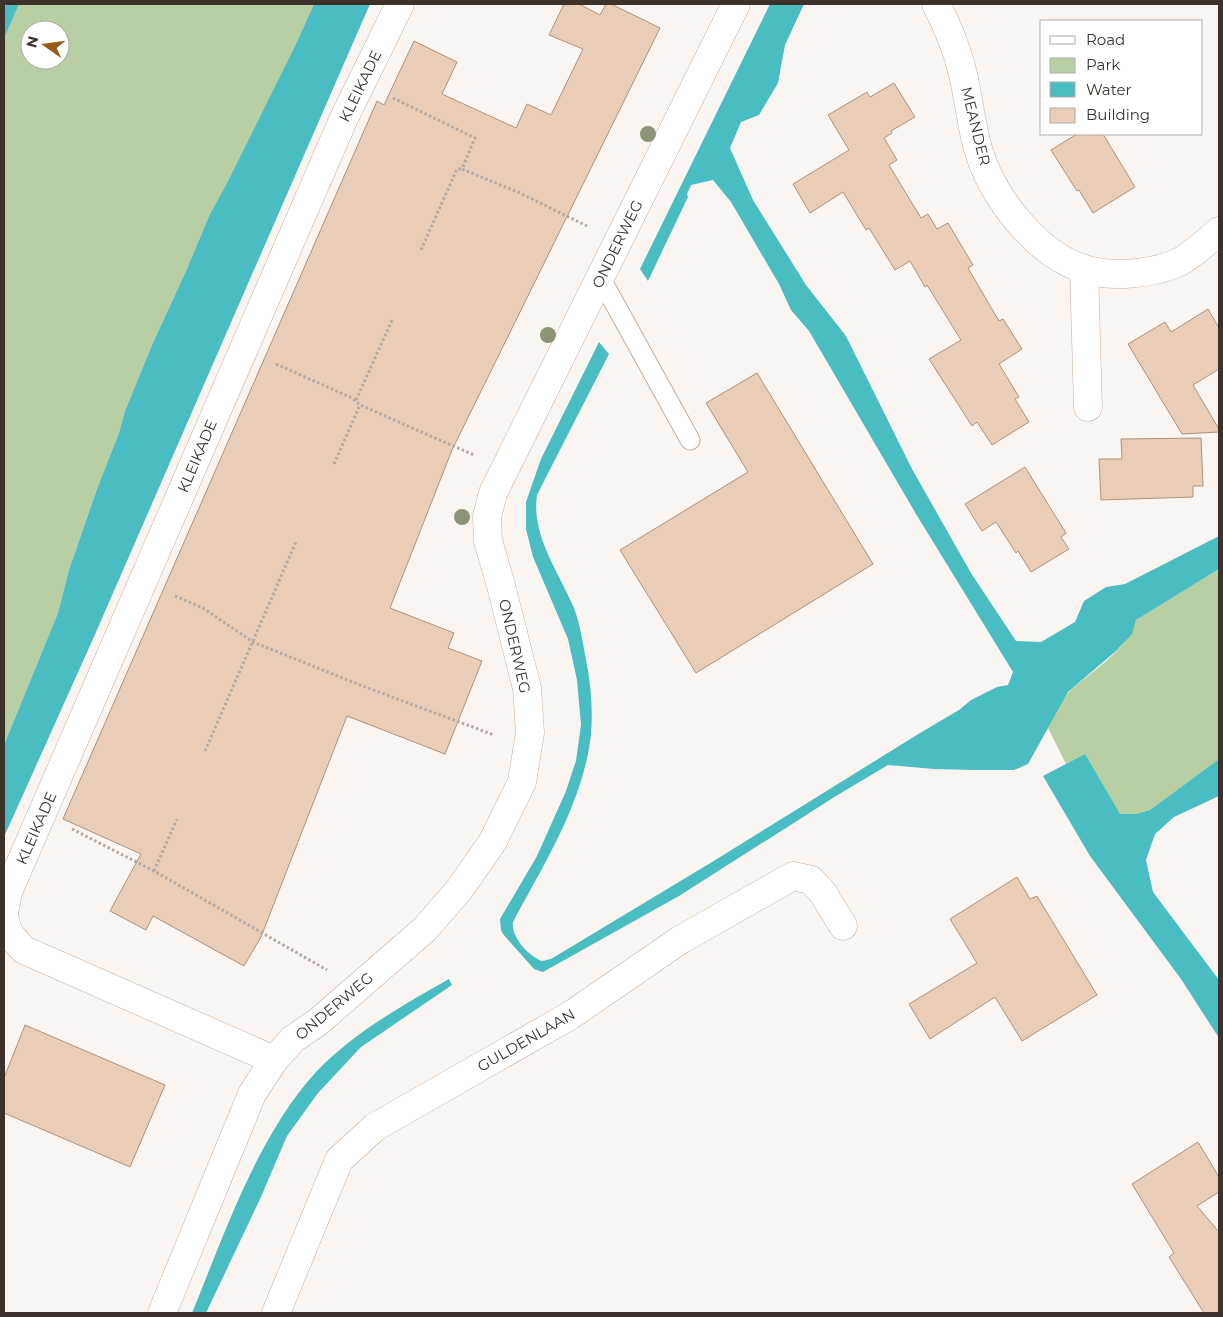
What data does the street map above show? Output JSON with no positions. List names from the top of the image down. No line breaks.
{"streets":{"street":["KLEIKADE","MEANDER","ONDERWEG","GULDENLAAN"]},"legend":["Road","Park","Water","Building"],"north":"left"}
